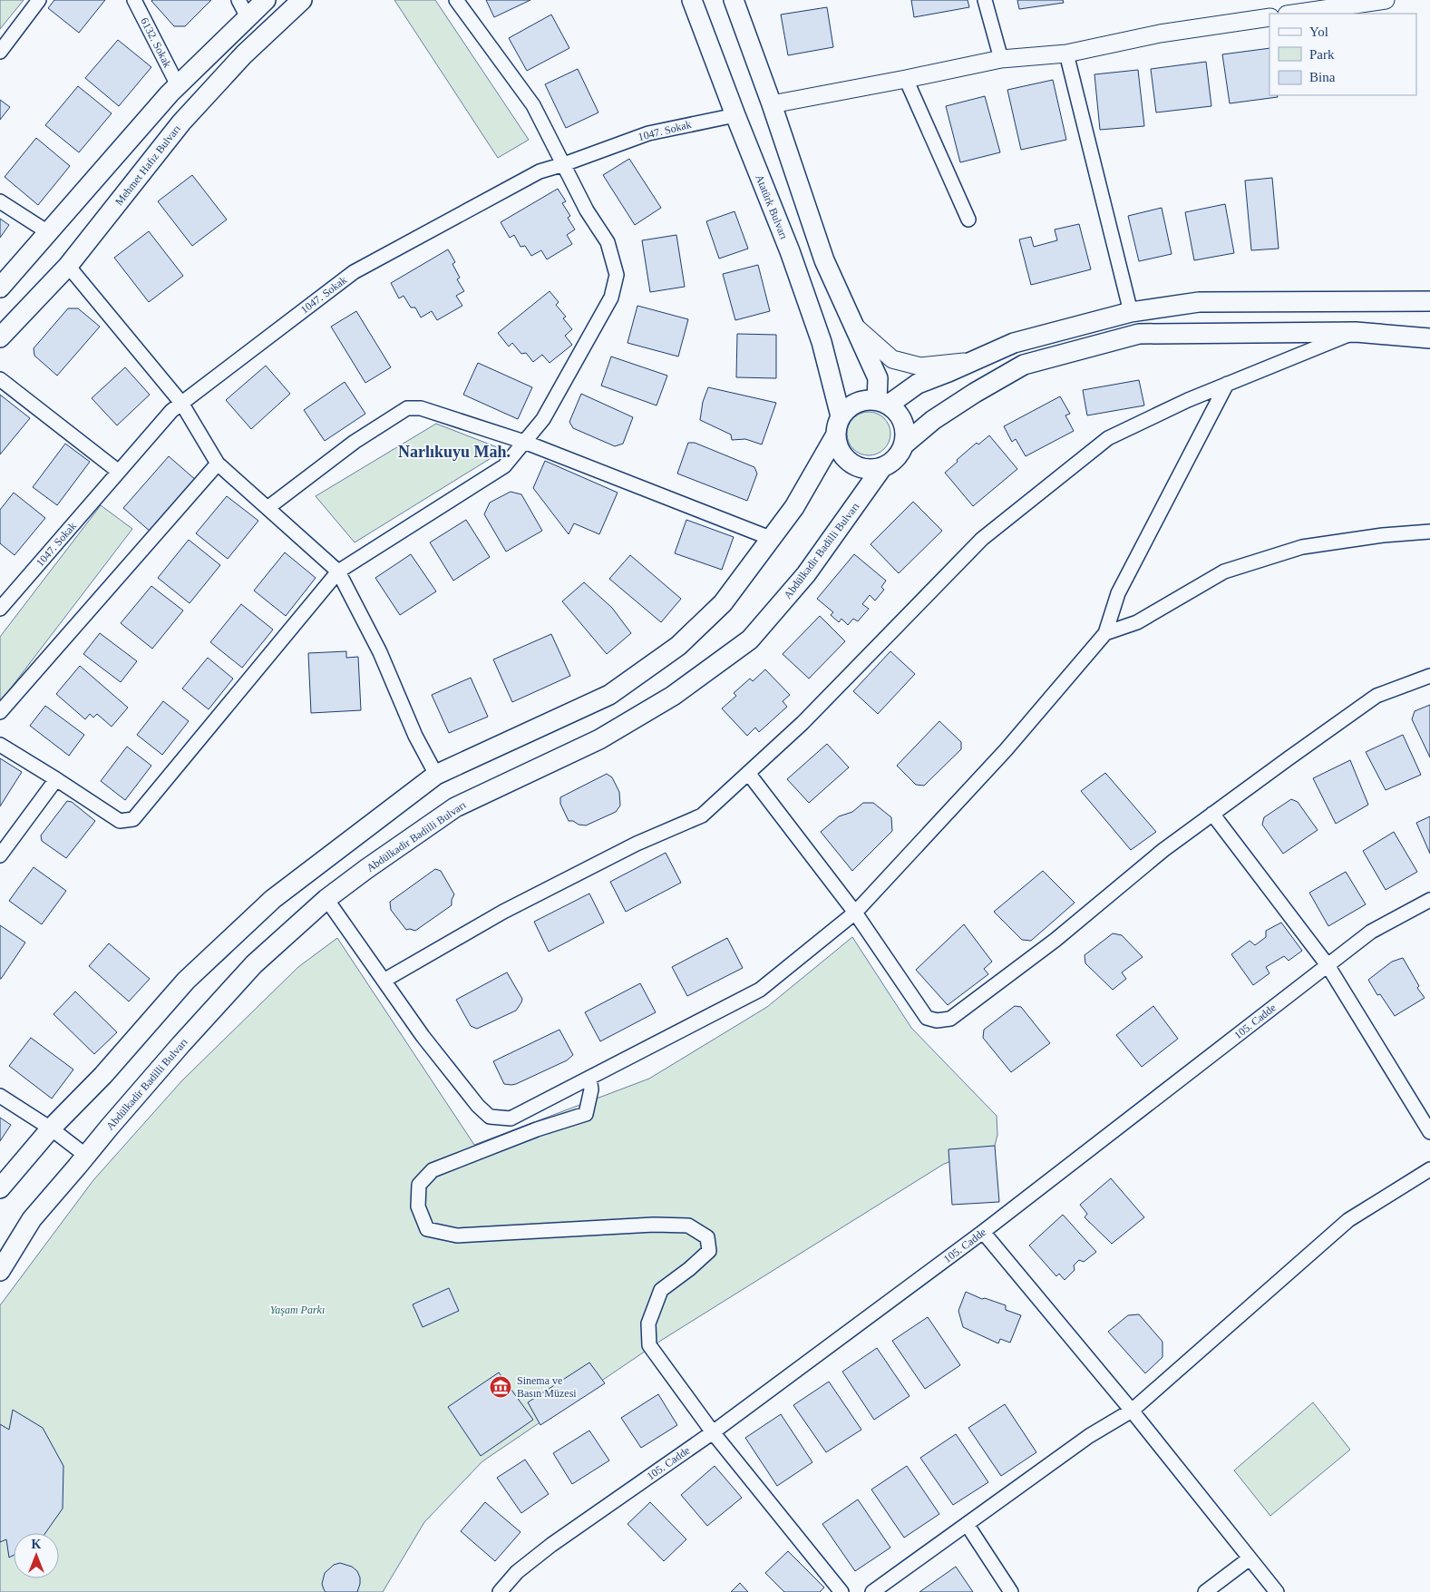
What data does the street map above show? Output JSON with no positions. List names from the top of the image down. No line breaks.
{"streets":{"main road":["Mehmet Hafız Bulvarı","Atatürk Bulvarı","Abdülkadir Badilli Bulvarı"],"street":["6132. Sokak","1047. Sokak","105. Cadde"]},"crossings":[["1047. Sokak","Atatürk Bulvarı"],["Atatürk Bulvarı","Abdülkadir Badilli Bulvarı"]],"districts":["Narlıkuyu Mah."],"parks":["Yaşam Parkı"],"places":{"museum":["Sinema ve Basın Müzesi"]},"legend":["Yol","Park","Bina"],"north":"top"}
